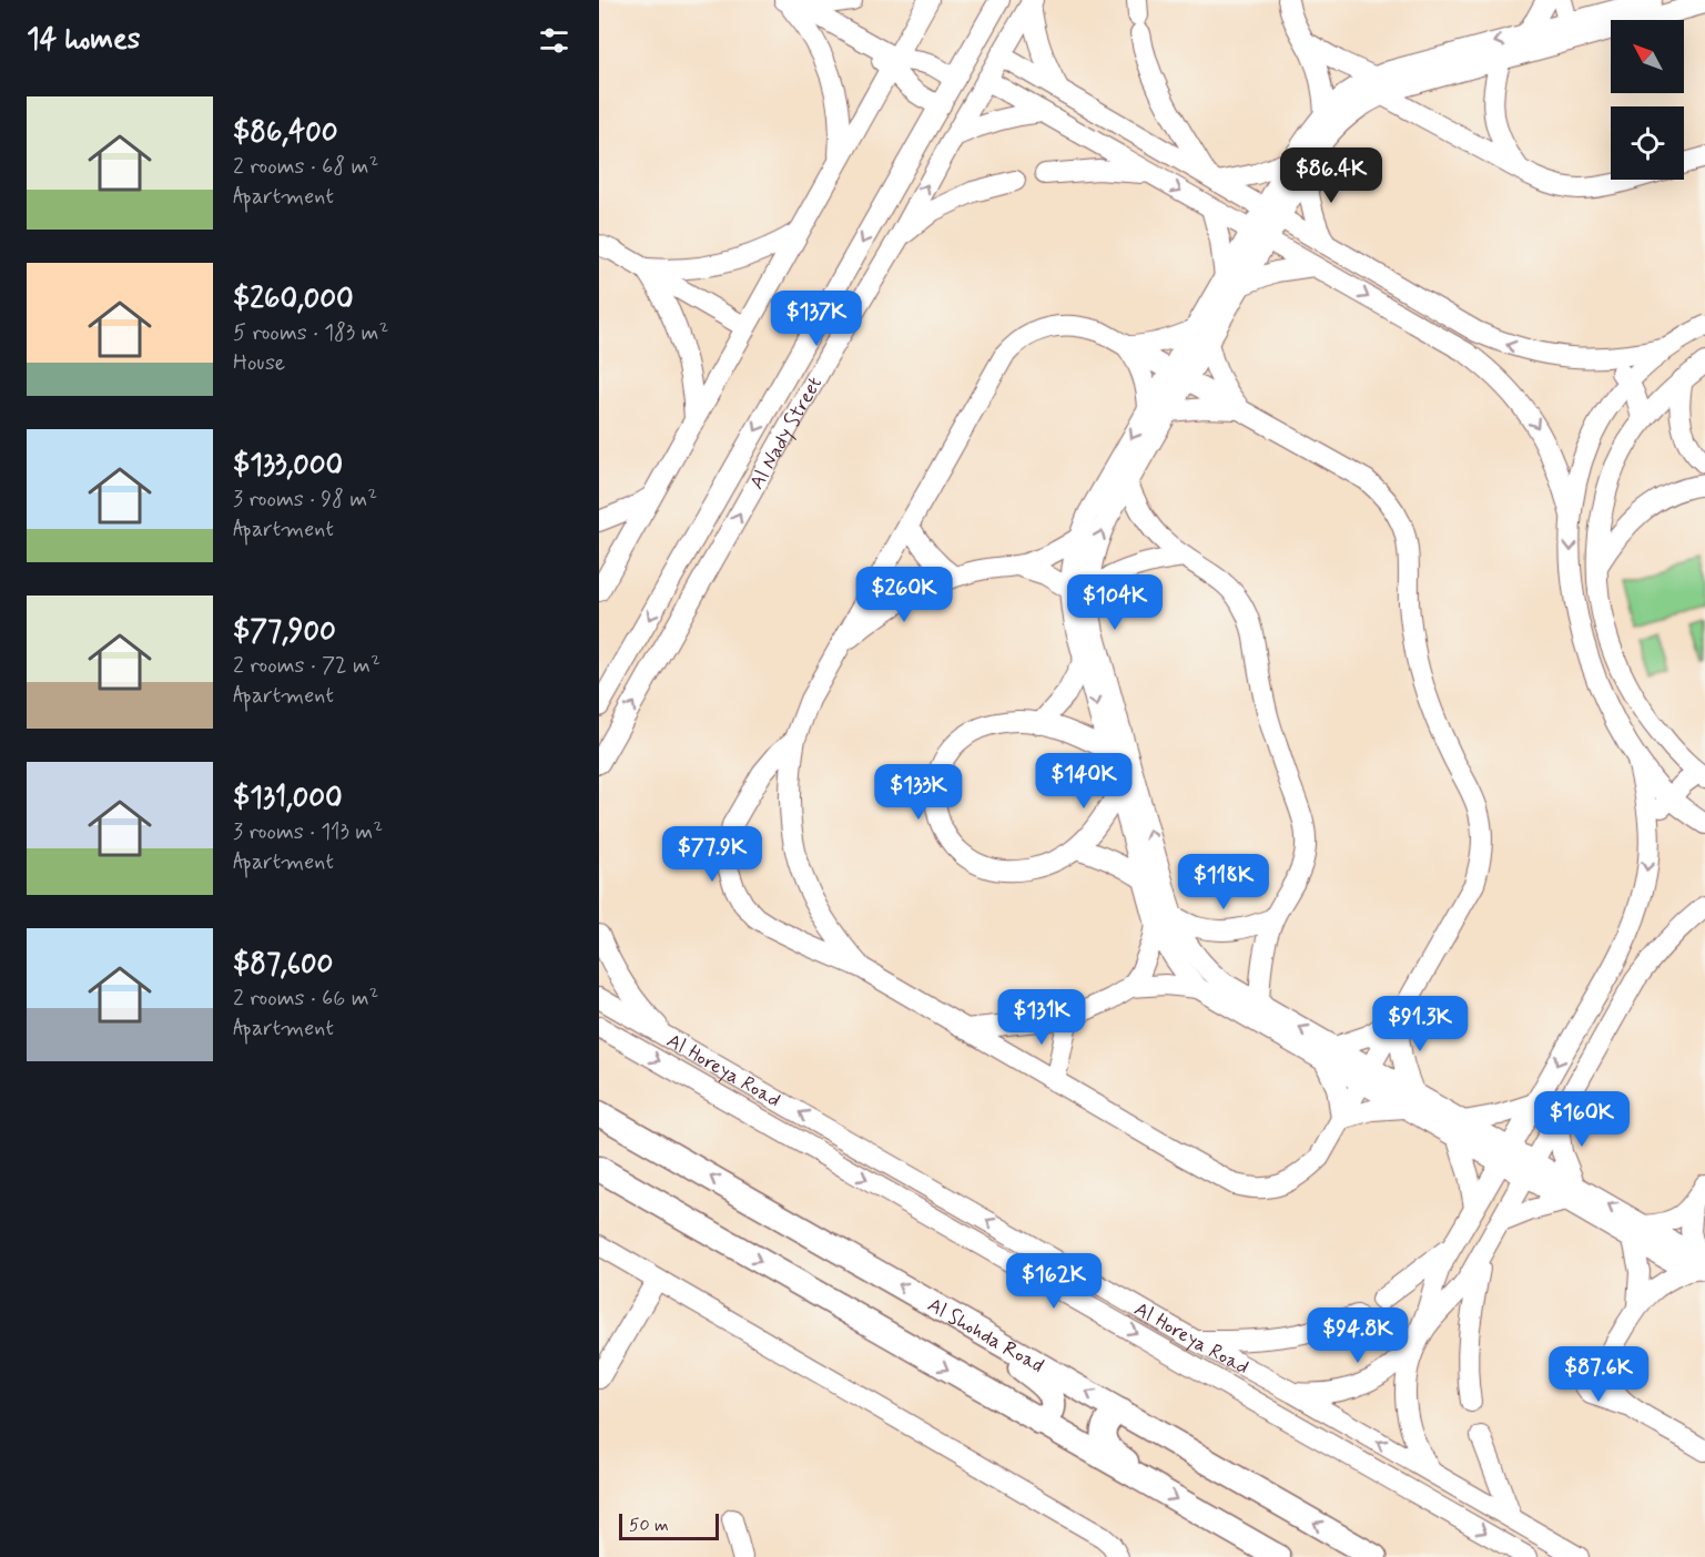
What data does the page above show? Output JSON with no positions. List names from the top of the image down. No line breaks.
{"streets":{"main road":["Al Shohda Road"],"street":["Al Nady Street","Al Horeya Road"]},"scale_bar":"50 m","north":"top left","page":{"heading":"14 homes","list":[{"name":"$86,400","note":"2 rooms · 68 m² · Apartment"},{"name":"$260,000","note":"5 rooms · 183 m² · House"},{"name":"$133,000","note":"3 rooms · 98 m² · Apartment"},{"name":"$77,900","note":"2 rooms · 72 m² · Apartment"},{"name":"$131,000","note":"3 rooms · 113 m² · Apartment"},{"name":"$87,600","note":"2 rooms · 66 m² · Apartment"}],"price":["$86.4K","$137K","$260K","$104K","$140K","$133K","$77.9K","$118K","$131K","$91.3K","$160K","$162K","$94.8K","$87.6K"],"scale":"50 m"}}
